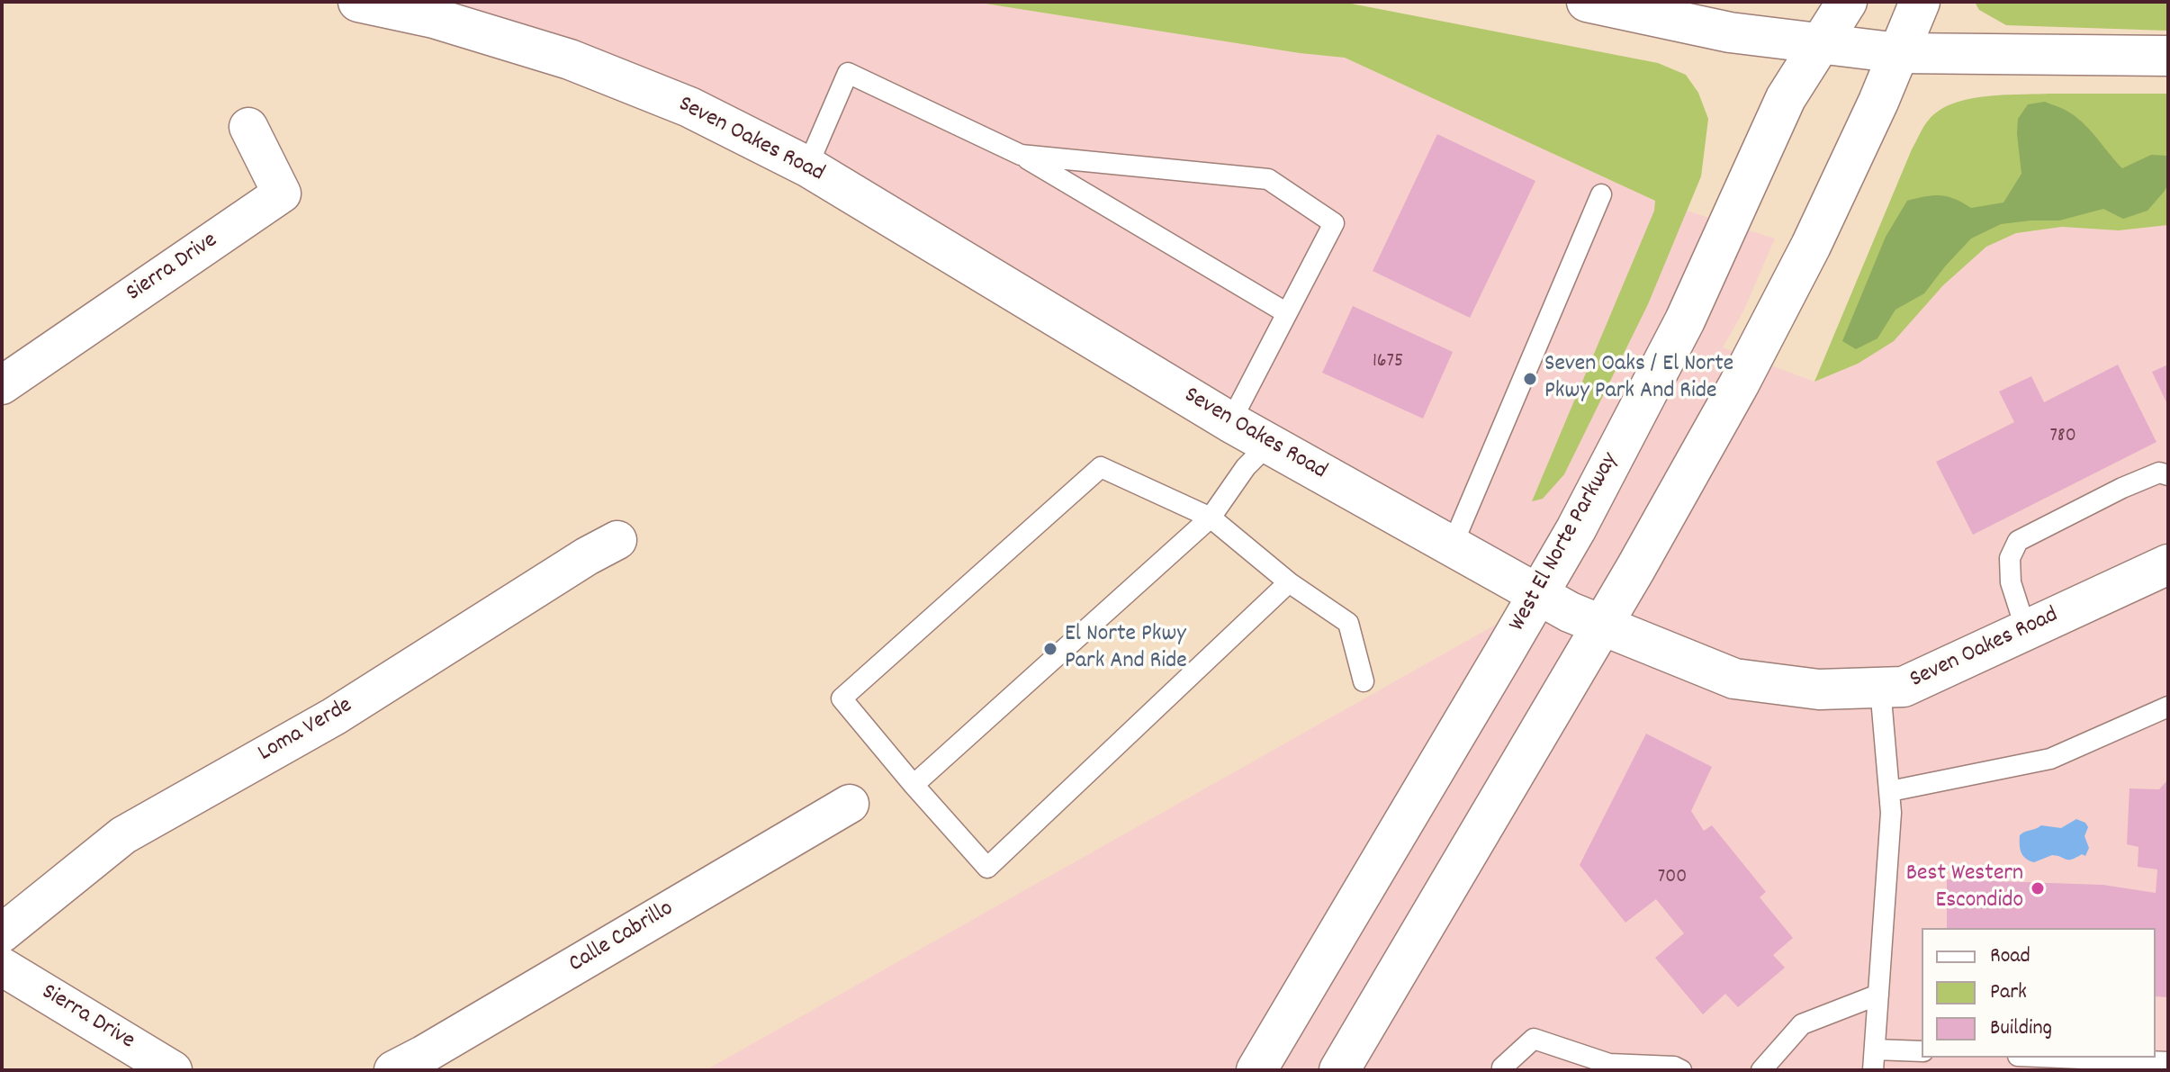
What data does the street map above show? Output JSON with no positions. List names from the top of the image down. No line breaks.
{"streets":{"main road":["Seven Oakes Road","West El Norte Parkway"],"street":["Sierra Drive","Loma Verde","Calle Cabrillo"]},"crossings":[["Seven Oakes Road","West El Norte Parkway"]],"places":["Seven Oaks / El Norte Pkwy Park And Ride","El Norte Pkwy Park And Ride","Best Western Escondido"],"house_numbers":["1675","780","700"],"legend":["Road","Park","Building"]}
